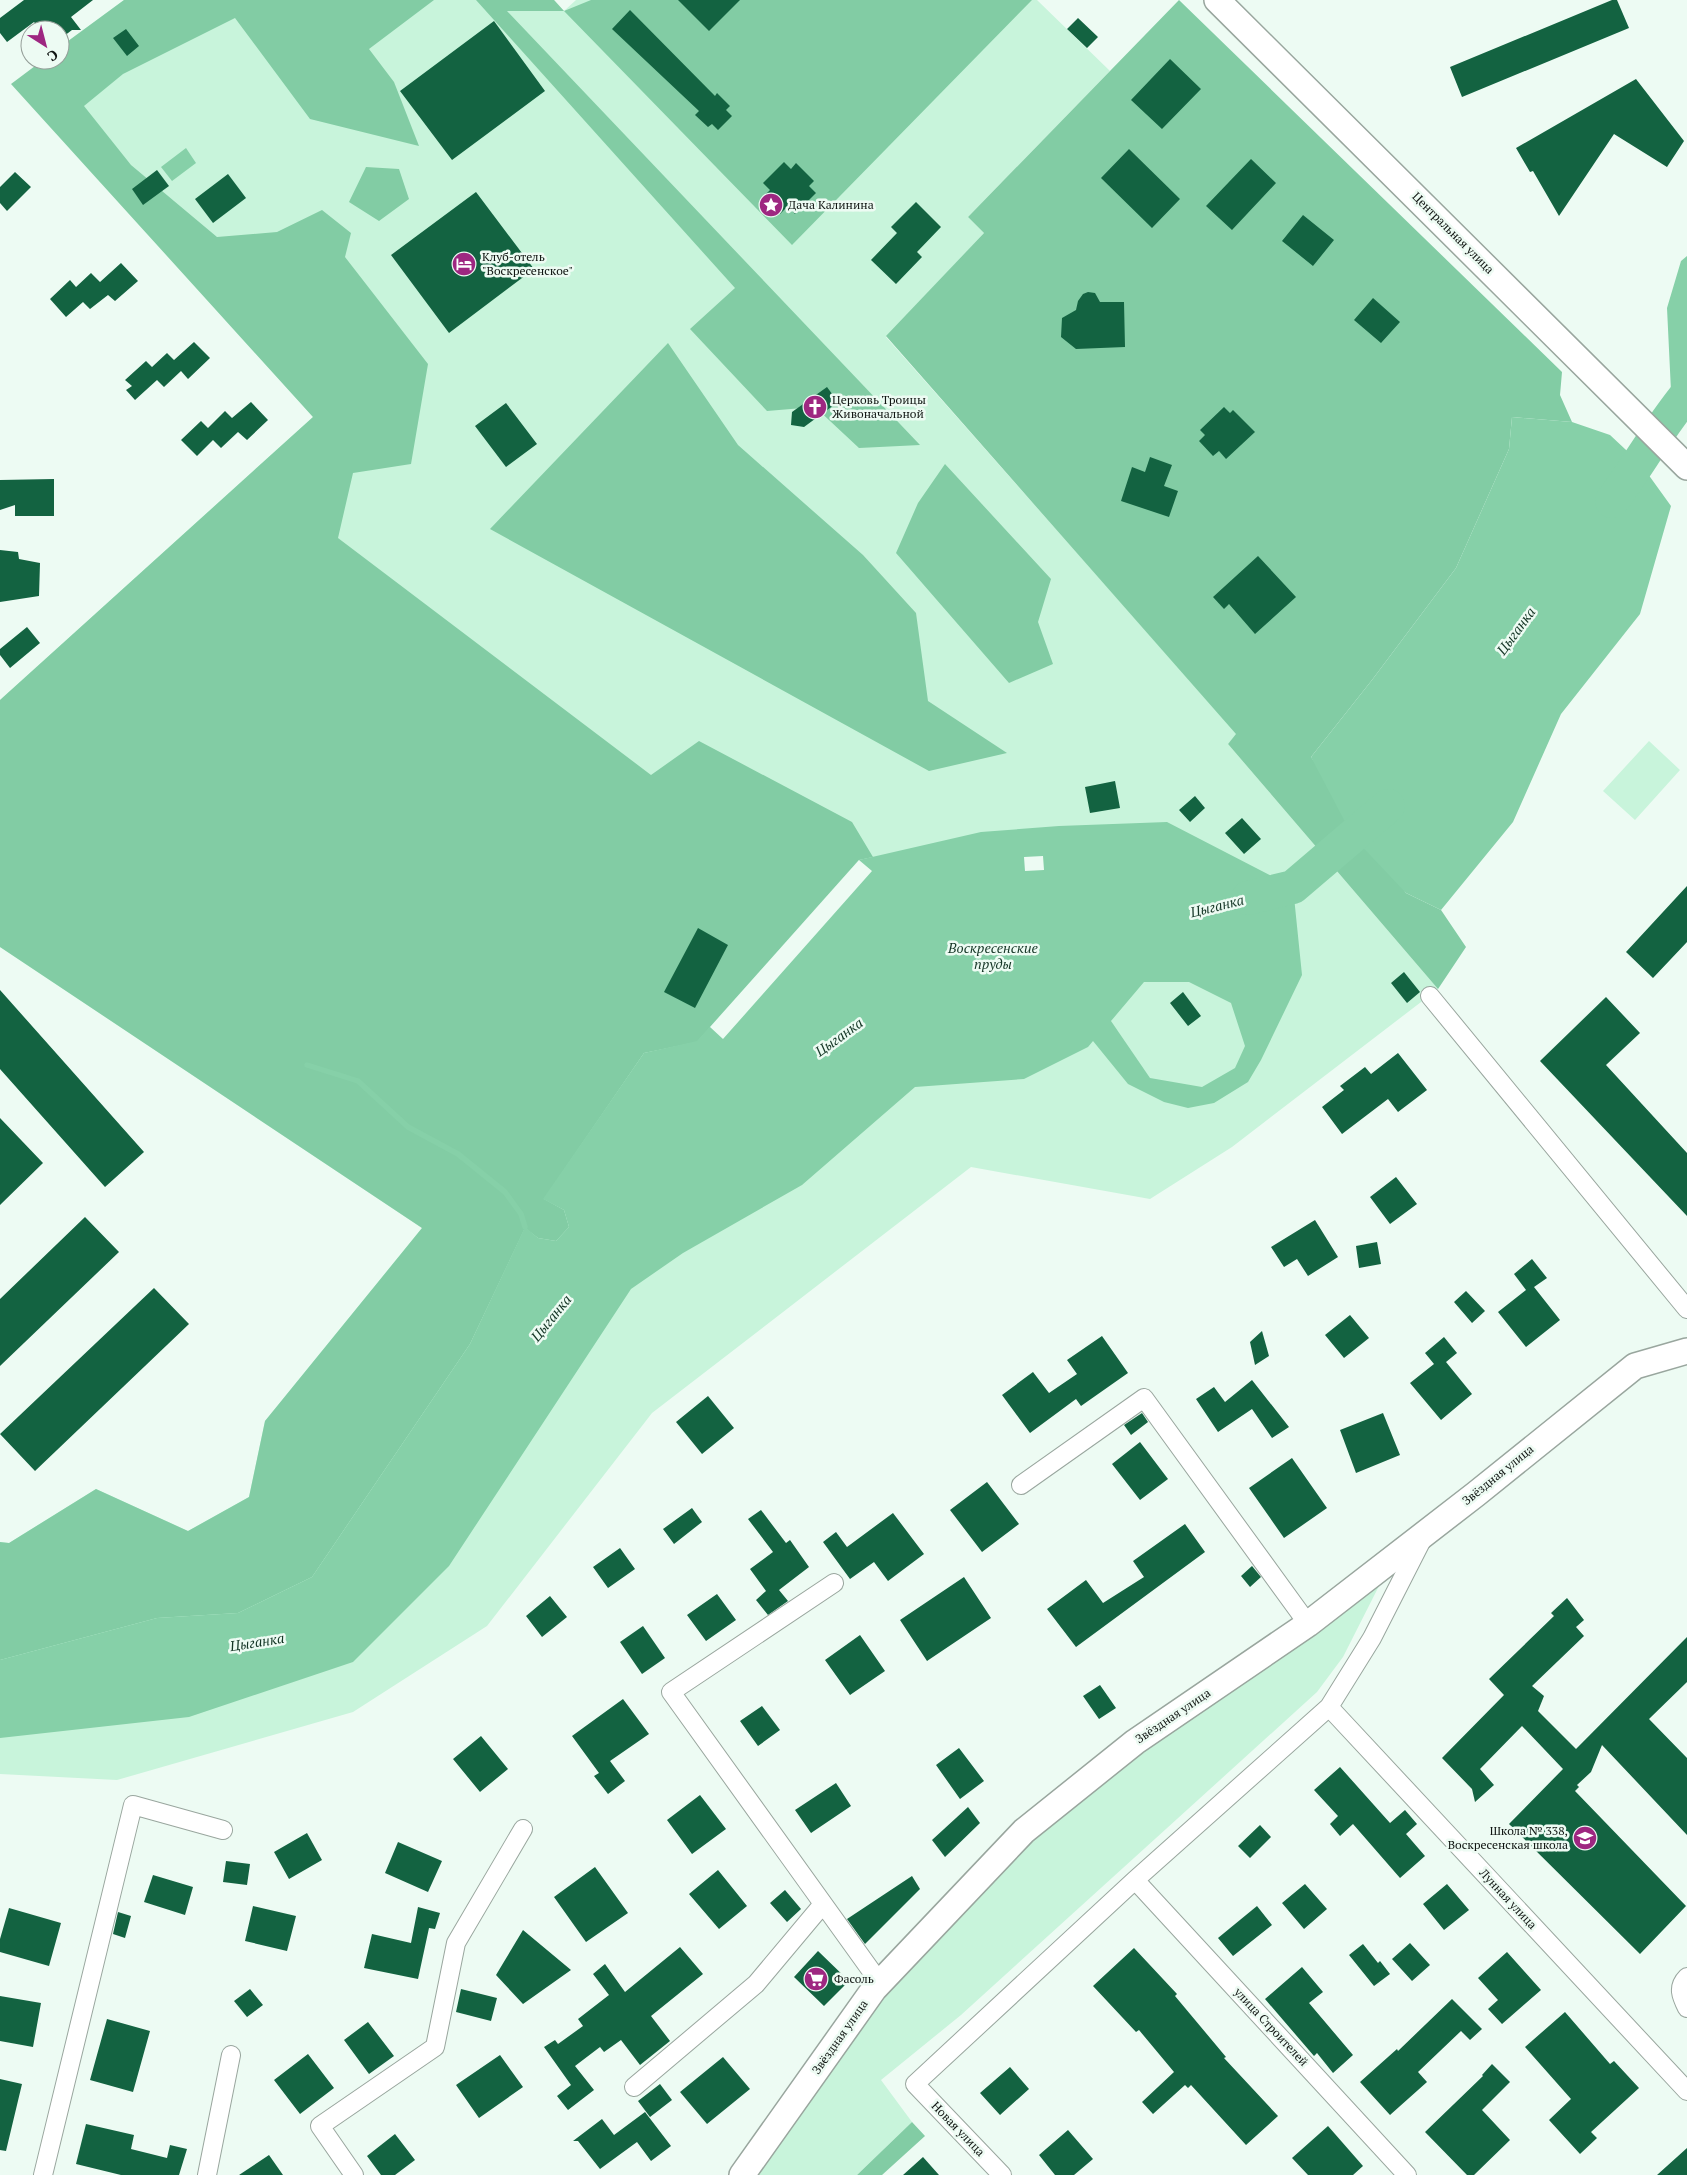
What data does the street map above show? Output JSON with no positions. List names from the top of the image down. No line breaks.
{"streets":{"street":["Центральная улица","Звёздная улица","Лунная улица","улица Строителей","Новая улица"]},"crossings":[["улица Строителей","Новая улица"]],"water":["Цыганка","Воскресенские пруды"],"places":{"place":["Дача Калинина"],"hotel":["Клуб-отель \"Воскресенское\""],"church":["Церковь Троицы Живоначальной"],"school or university":["Школа № 338, Воскресенская школа"],"supermarket":["Фасоль"]},"north":"bottom right"}
